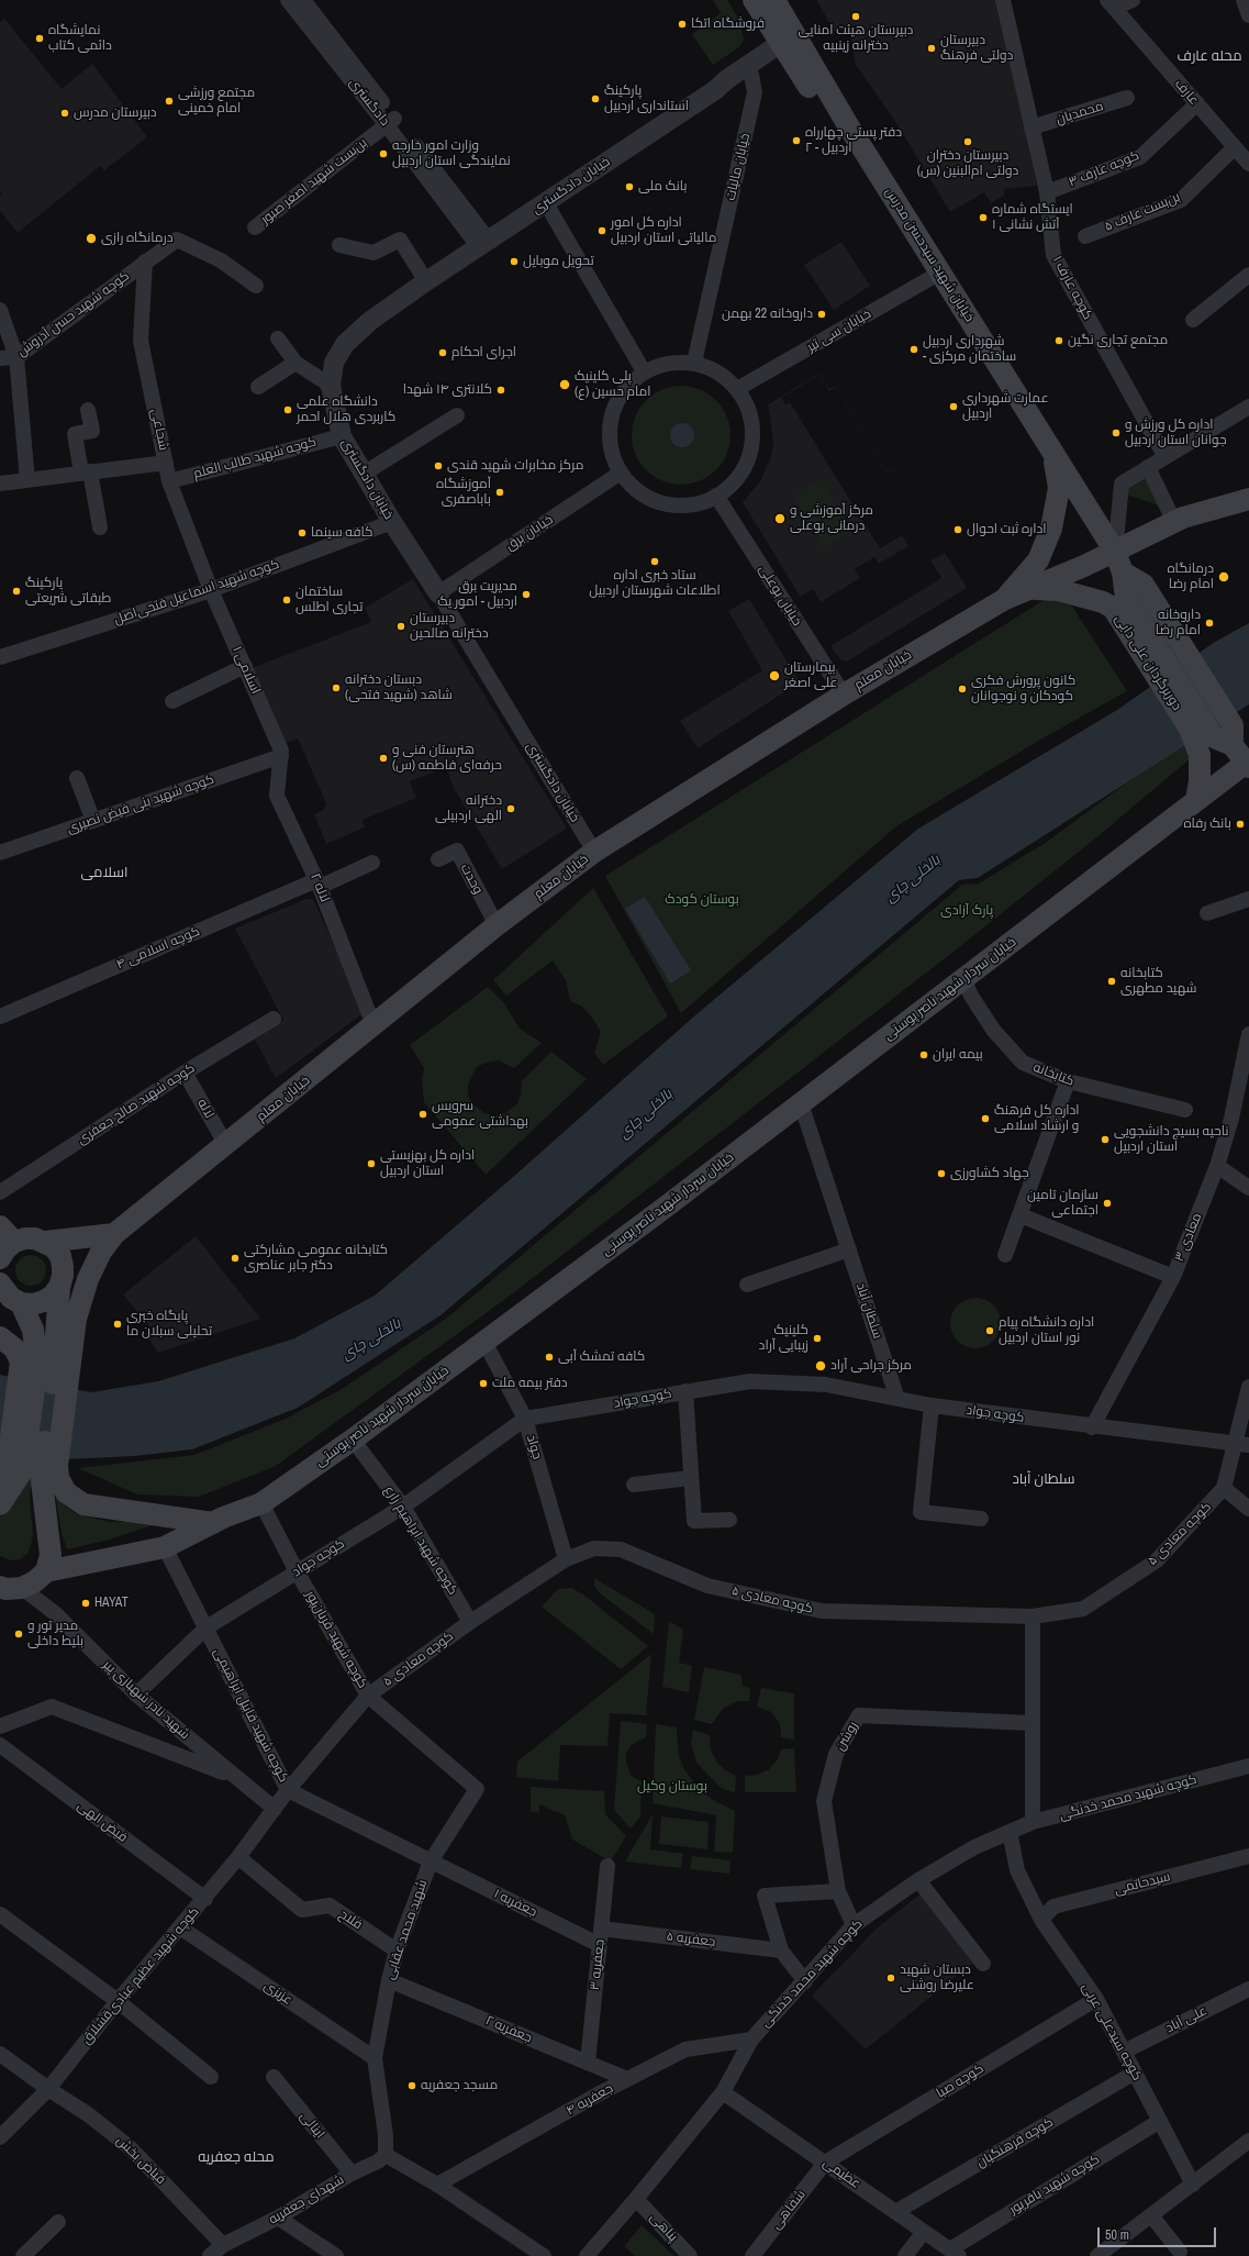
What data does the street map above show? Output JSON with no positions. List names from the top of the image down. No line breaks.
{"streets":{"main road":["خیابان شهید سیدحسن مدرس","دوربرگردان علی دایی","خیابان معلم","خیابان سردار شهید ناصر پوستی"],"street":["عارف","دادگستری","محمدیان","خیابان مالیات","کوچه عارف ۳","بن‌بست شهید اصغر صبور","خیابان دادگستری","بن‌بست عارف ۵","کوچه عارف ۱","کوچه شهید حسن آذروش","خیابان سی تیر","شجاعی","کوچه شهید طالب العلم","خیابان برق","کوچه شهید اسماعیل فتحی‌اصل","خیابان بوعلی","اسلامی ۱","کوچه شهید بنی فیض نصیری","وحدت","لاله ۲","کوچه اسلامی ۴","کتابخانه","کوچه شهید صالح جعفری","لاله","معادی ۳","سلطان آباد","کوچه جواد","جواد","کوچه معادی ۵","کوچه شهید ابراهیم زارع","کوچه شهید قربان‌پور","شهید نادر شهبازی پیر","کوچه شهید قابیل ابراهیمی","روشن","کوچه شهید محمد خدنگی","فیض الهی","سیدحاتمی","جعفریه ۱","فلاح","شهید محمد عقابی","جعفریه ۵","جعفریه ۳","کوچه شهید عظیم عبادی‌قشلاق","عزیزی","علی آباد","جعفریه ۲","کوچه سیدعلی عربی","کوچه صبا","جعفریه ۴","اینالی","کوچه فرهنگیان","فیاض بخش","عظیمی","کوچه شهید باقرپور","شهدای جعفریه","شفاهی","پناهی"]},"crossings":[["عارف","کوچه عارف ۳"],["عارف","بن‌بست عارف ۵"],["دادگستری","بن‌بست شهید اصغر صبور"],["محمدیان","کوچه عارف ۱"],["خیابان مالیات","خیابان دادگستری"],["خیابان مالیات","خیابان سی تیر"],["خیابان مالیات","خیابان برق"],["خیابان مالیات","خیابان بوعلی"],["کوچه عارف ۳","کوچه عارف ۱"],["خیابان دادگستری","خیابان شهید سیدحسن مدرس"],["خیابان دادگستری","کوچه شهید طالب العلم"],["خیابان دادگستری","خیابان برق"],["خیابان دادگستری","کوچه شهید اسماعیل فتحی‌اصل"],["خیابان دادگستری","خیابان معلم"],["خیابان شهید سیدحسن مدرس","خیابان سی تیر"],["خیابان شهید سیدحسن مدرس","دوربرگردان علی دایی"],["خیابان شهید سیدحسن مدرس","خیابان معلم"],["کوچه شهید حسن آذروش","شجاعی"],["خیابان سی تیر","خیابان برق"],["خیابان سی تیر","خیابان بوعلی"],["شجاعی","کوچه شهید طالب العلم"],["شجاعی","کوچه شهید اسماعیل فتحی‌اصل"],["شجاعی","اسلامی ۱"],["خیابان برق","خیابان بوعلی"],["کوچه شهید اسماعیل فتحی‌اصل","اسلامی ۱"],["خیابان بوعلی","خیابان معلم"],["دوربرگردان علی دایی","خیابان معلم"],["دوربرگردان علی دایی","خیابان سردار شهید ناصر پوستی"],["اسلامی ۱","کوچه شهید بنی فیض نصیری"],["اسلامی ۱","لاله ۲"],["خیابان معلم","وحدت"],["خیابان معلم","لاله ۲"],["خیابان معلم","لاله"],["کوچه شهید بنی فیض نصیری","لاله ۲"],["لاله ۲","کوچه اسلامی ۴"],["خیابان سردار شهید ناصر پوستی","کتابخانه"],["خیابان سردار شهید ناصر پوستی","سلطان آباد"],["خیابان سردار شهید ناصر پوستی","جواد"],["خیابان سردار شهید ناصر پوستی","کوچه شهید ابراهیم زارع"],["خیابان سردار شهید ناصر پوستی","کوچه شهید قربان‌پور"],["خیابان سردار شهید ناصر پوستی","کوچه شهید قابیل ابراهیمی"],["کوچه شهید صالح جعفری","لاله"],["معادی ۳","کوچه جواد"],["سلطان آباد","کوچه جواد"],["کوچه جواد","جواد"],["کوچه جواد","کوچه معادی ۵"],["کوچه جواد","کوچه شهید ابراهیم زارع"],["کوچه جواد","کوچه شهید قربان‌پور"],["کوچه جواد","شهید نادر شهبازی پیر"],["کوچه جواد","کوچه شهید قابیل ابراهیمی"],["جواد","کوچه معادی ۵"],["کوچه معادی ۵","کوچه شهید ابراهیم زارع"],["کوچه معادی ۵","کوچه شهید قربان‌پور"],["کوچه معادی ۵","شهید نادر شهبازی پیر"],["کوچه معادی ۵","کوچه شهید قابیل ابراهیمی"],["کوچه معادی ۵","کوچه شهید عظیم عبادی‌قشلاق"],["کوچه شهید قربان‌پور","شهید محمد عقابی"],["شهید نادر شهبازی پیر","کوچه شهید عظیم عبادی‌قشلاق"],["کوچه شهید قابیل ابراهیمی","جعفریه ۱"],["کوچه شهید قابیل ابراهیمی","شهید محمد عقابی"],["روشن","کوچه شهید محمد خدنگی"],["کوچه شهید محمد خدنگی","کوچه سیدعلی عربی"],["کوچه شهید محمد خدنگی","جعفریه ۴"],["کوچه شهید محمد خدنگی","عظیمی"],["کوچه شهید محمد خدنگی","پناهی"],["فیض الهی","کوچه شهید عظیم عبادی‌قشلاق"],["سیدحاتمی","کوچه سیدعلی عربی"],["جعفریه ۱","شهید محمد عقابی"],["جعفریه ۱","جعفریه ۳"],["فلاح","شهید محمد عقابی"],["فلاح","کوچه شهید عظیم عبادی‌قشلاق"],["شهید محمد عقابی","عزیزی"],["شهید محمد عقابی","جعفریه ۲"],["شهید محمد عقابی","شهدای جعفریه"],["جعفریه ۵","جعفریه ۳"],["جعفریه ۳","جعفریه ۲"],["کوچه شهید عظیم عبادی‌قشلاق","عزیزی"],["کوچه شهید عظیم عبادی‌قشلاق","فیاض بخش"],["علی آباد","کوچه سیدعلی عربی"],["جعفریه ۲","جعفریه ۴"],["کوچه سیدعلی عربی","کوچه صبا"],["کوچه سیدعلی عربی","کوچه فرهنگیان"],["کوچه سیدعلی عربی","کوچه شهید باقرپور"],["کوچه صبا","عظیمی"],["کوچه صبا","شفاهی"],["اینالی","شهدای جعفریه"],["کوچه فرهنگیان","عظیمی"],["فیاض بخش","شهدای جعفریه"],["عظیمی","کوچه شهید باقرپور"],["عظیمی","شفاهی"]],"districts":["محله عارف","اسلامی","سلطان آباد","محله جعفریه"],"water":["بالخلی چای"],"parks":["بوستان کودک","پارک آزادی","بوستان وکیل"],"places":["دبیرستان هیئت امنایی دخترانه زینبیه","فروشگاه اتکا","نمایشگاه دائمی کتاب","دبیرستان دولتی فرهنگ","پارکینگ استانداری اردبیل","مجتمع ورزشی امام خمینی","دبیرستان مدرس","دفتر پستی چهارراه اردبیل - ۲","دبیرستان دختران دولتی ام‌البنین (س)","وزارت امور خارجه نمایندگی استان اردبیل","بانک ملی","ایستگاه شماره ۱ آتش نشانی","اداره کل امور مالیاتی استان اردبیل","درمانگاه رازی","تحویل موبایل","داروخانه 22 بهمن","مجتمع تجاری نگین","شهرداری اردبیل - ساختمان مرکزی","اجرای احکام","پلی کلینیک امام حسین (ع)","کلانتری ۱۴ شهدا","عمارت شهرداری اردبیل","دانشگاه علمی کاربردی هلال احمر","اداره کل ورزش و جوانان استان اردبیل","مرکز مخابرات شهید قندی","آموزشگاه باباصفری","مرکز آموزشی و درمانی بوعلی","اداره ثبت احوال","کافه سینما","ستاد خبری اداره اطلاعات شهرستان اردبیل","درمانگاه امام رضا","پارکینگ طبقاتی شریعتی","مدیریت برق اردبیل - امور یک","ساختمان تجاری اطلس","داروخانه امام رضا","دبیرستان دخترانه صالحین","بیمارستان علی اصغر","دبستان دخترانه شاهد (شهید فتحی)","کانون پرورش فکری کودکان و نوجوانان","هنرستان فنی و حرفه‌ای فاطمه (س)","دخترانه الهی اردبیلی","بانک رفاه","کتابخانه شهید مطهری","بیمه ایران","سرویس بهداشتی عمومی","اداره کل فرهنگ و ارشاد اسلامی","ناحیه بسیج دانشجویی استان اردبیل","اداره کل بهزیستی استان اردبیل","جهاد کشاورزی","سازمان تامین اجتماعی","کتابخانه عمومی مشارکتی دکتر جابر عناصری","پایگاه خبری تحلیلی سبلان ما","اداره دانشگاه پیام نور استان اردبیل","کلینیک زیبایی آراد","کافه تمشک آبی","مرکز جراحی آراد","دفتر بیمه ملت","HAYAT","مدیر تور و بلیط داخلى","دبستان شهید علیرضا روشنی","مسجد جعفریه"],"scale_bar":"50 m"}
